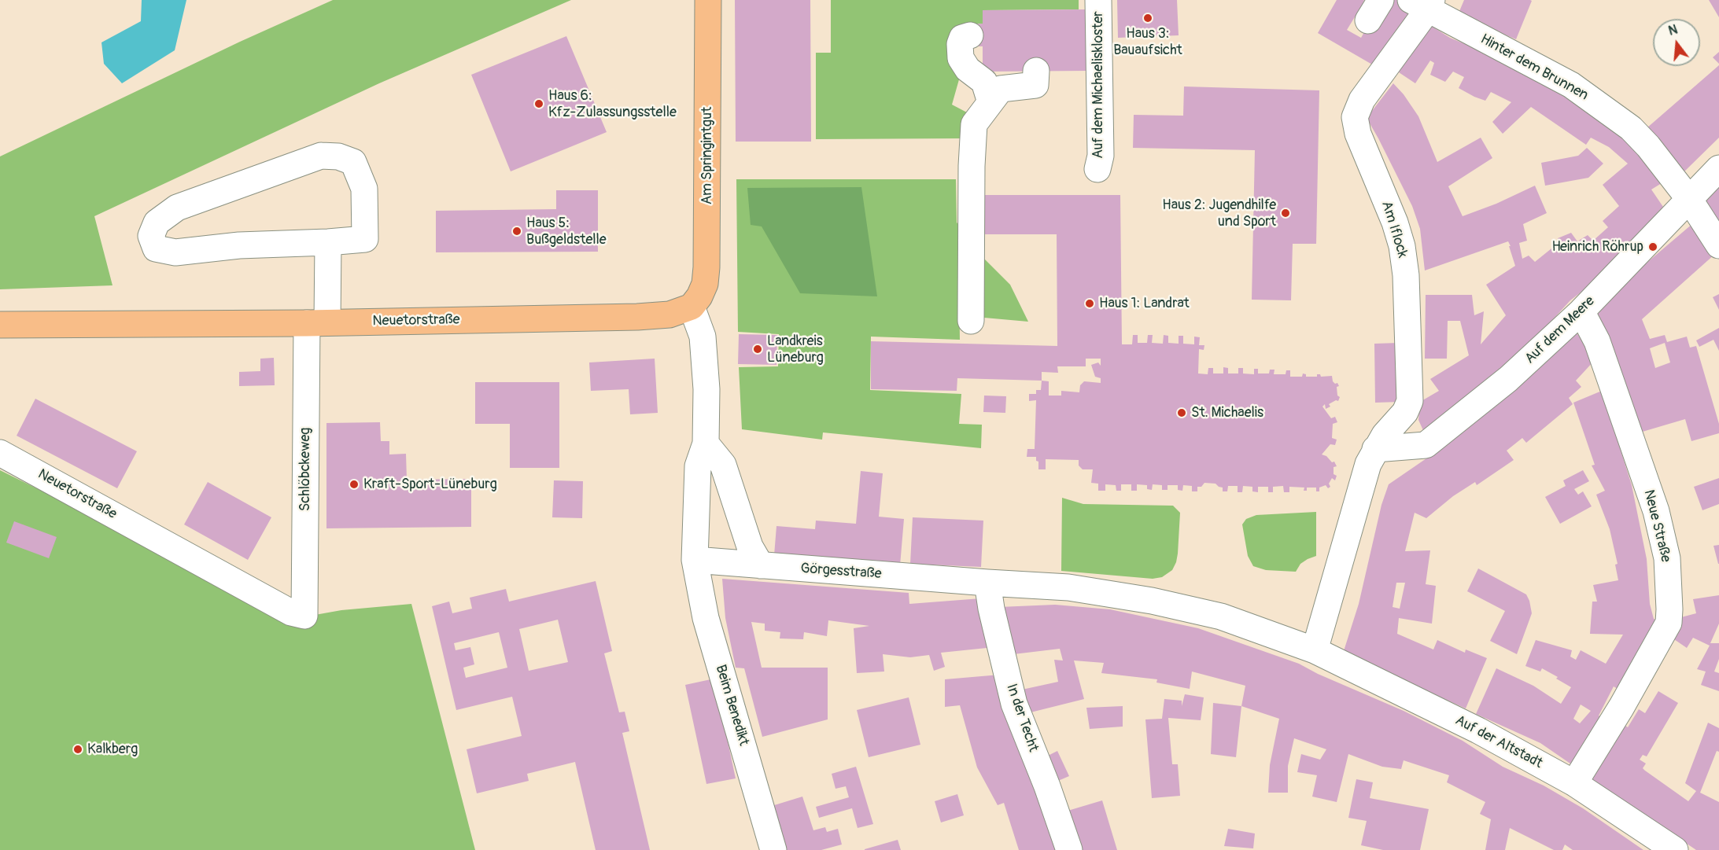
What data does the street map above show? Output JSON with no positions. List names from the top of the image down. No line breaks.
{"streets":{"main road":["Am Springintgut","Neuetorstraße"],"street":["Hinter dem Brunnen","Auf dem Michaeliskloster","Am Iflock","Auf dem Meere","Schlöbckeweg","Neue Straße","Görgesstraße","Beim Benedikt","In der Techt","Auf der Altstadt"]},"crossings":[["Hinter dem Brunnen","Am Iflock"],["Hinter dem Brunnen","Auf dem Meere"],["Am Springintgut","Neuetorstraße"],["Am Iflock","Auf dem Meere"],["Neuetorstraße","Schlöbckeweg"],["Auf dem Meere","Neue Straße"],["Neue Straße","Auf der Altstadt"],["Görgesstraße","Beim Benedikt"],["Görgesstraße","In der Techt"],["Görgesstraße","Auf der Altstadt"]],"places":["Haus 3: Bauaufsicht","Haus 6: Kfz-Zulassungsstelle","Haus 2: Jugendhilfe und Sport","Haus 5: Bußgeldstelle","Heinrich Röhrup","Haus 1: Landrat","Landkreis Lüneburg","St. Michaelis","Kraft-Sport-Lüneburg","Kalkberg"],"north":"top"}
